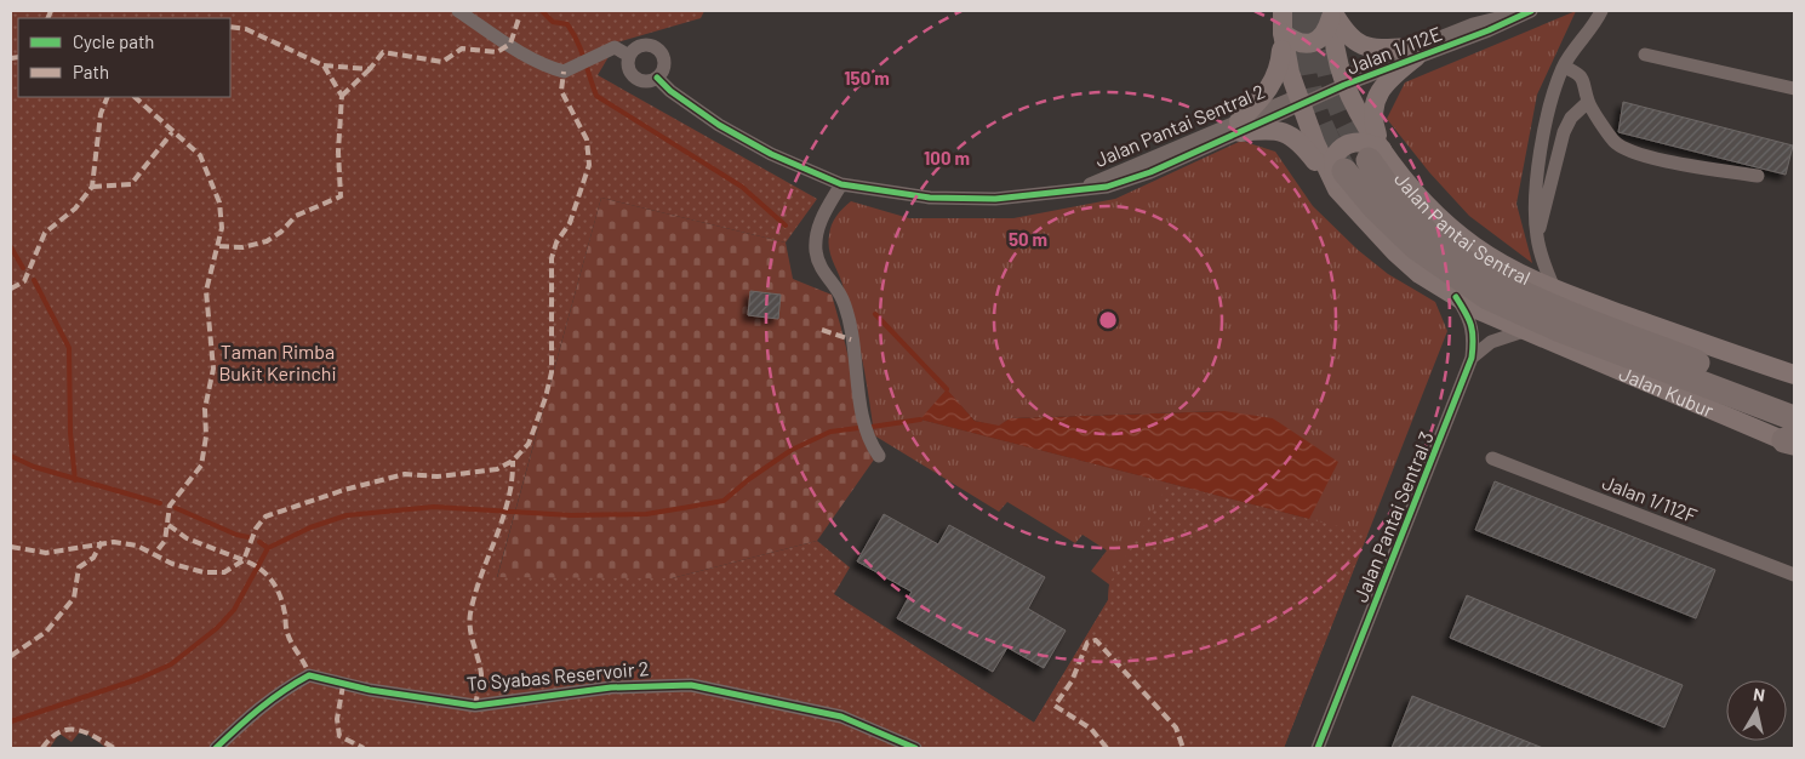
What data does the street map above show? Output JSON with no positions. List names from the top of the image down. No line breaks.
{"streets":{"main road":["Jalan Pantai Sentral","Jalan Kubur"],"street":["Jalan 1/112E","Jalan Pantai Sentral 2","Jalan 1/112F","Jalan Pantai Sentral 3","To Syabas Reservoir 2"]},"crossings":[["Jalan 1/112E","Jalan Pantai Sentral 2"],["Jalan 1/112E","Jalan Pantai Sentral"]],"parks":["Taman Rimba Bukit Kerinchi"],"legend":["Cycle path","Path"],"north":"top","rings":["150 m","100 m","50 m"]}
